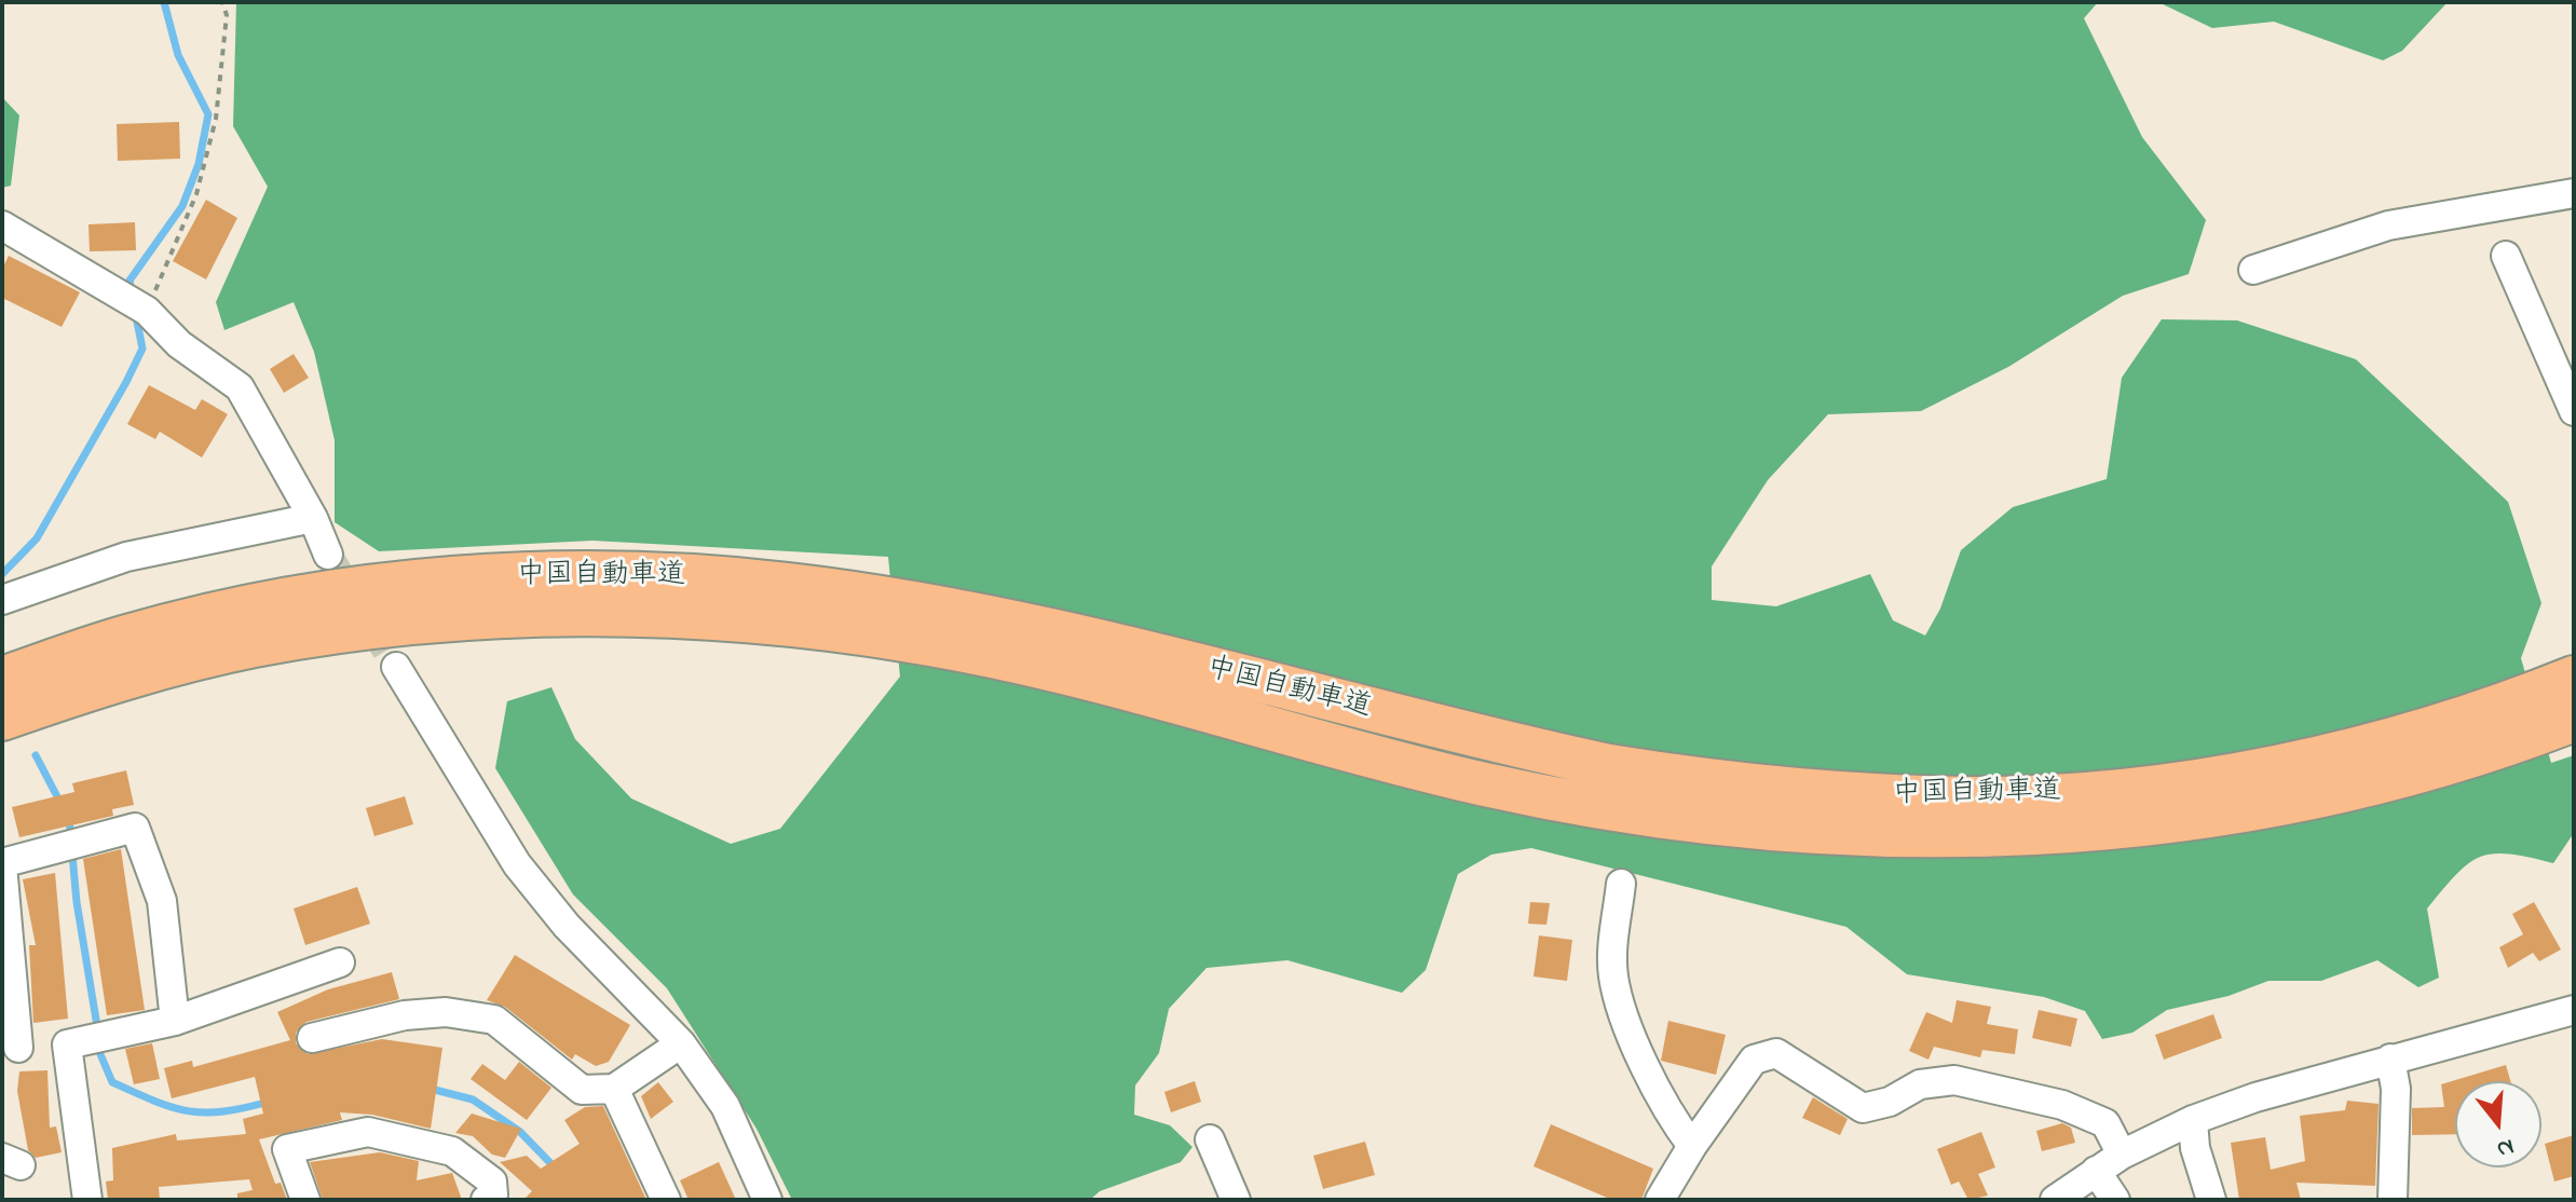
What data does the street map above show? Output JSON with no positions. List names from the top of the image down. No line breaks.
{"streets":{"highway":["中国自動車道"]},"north":"bottom"}
